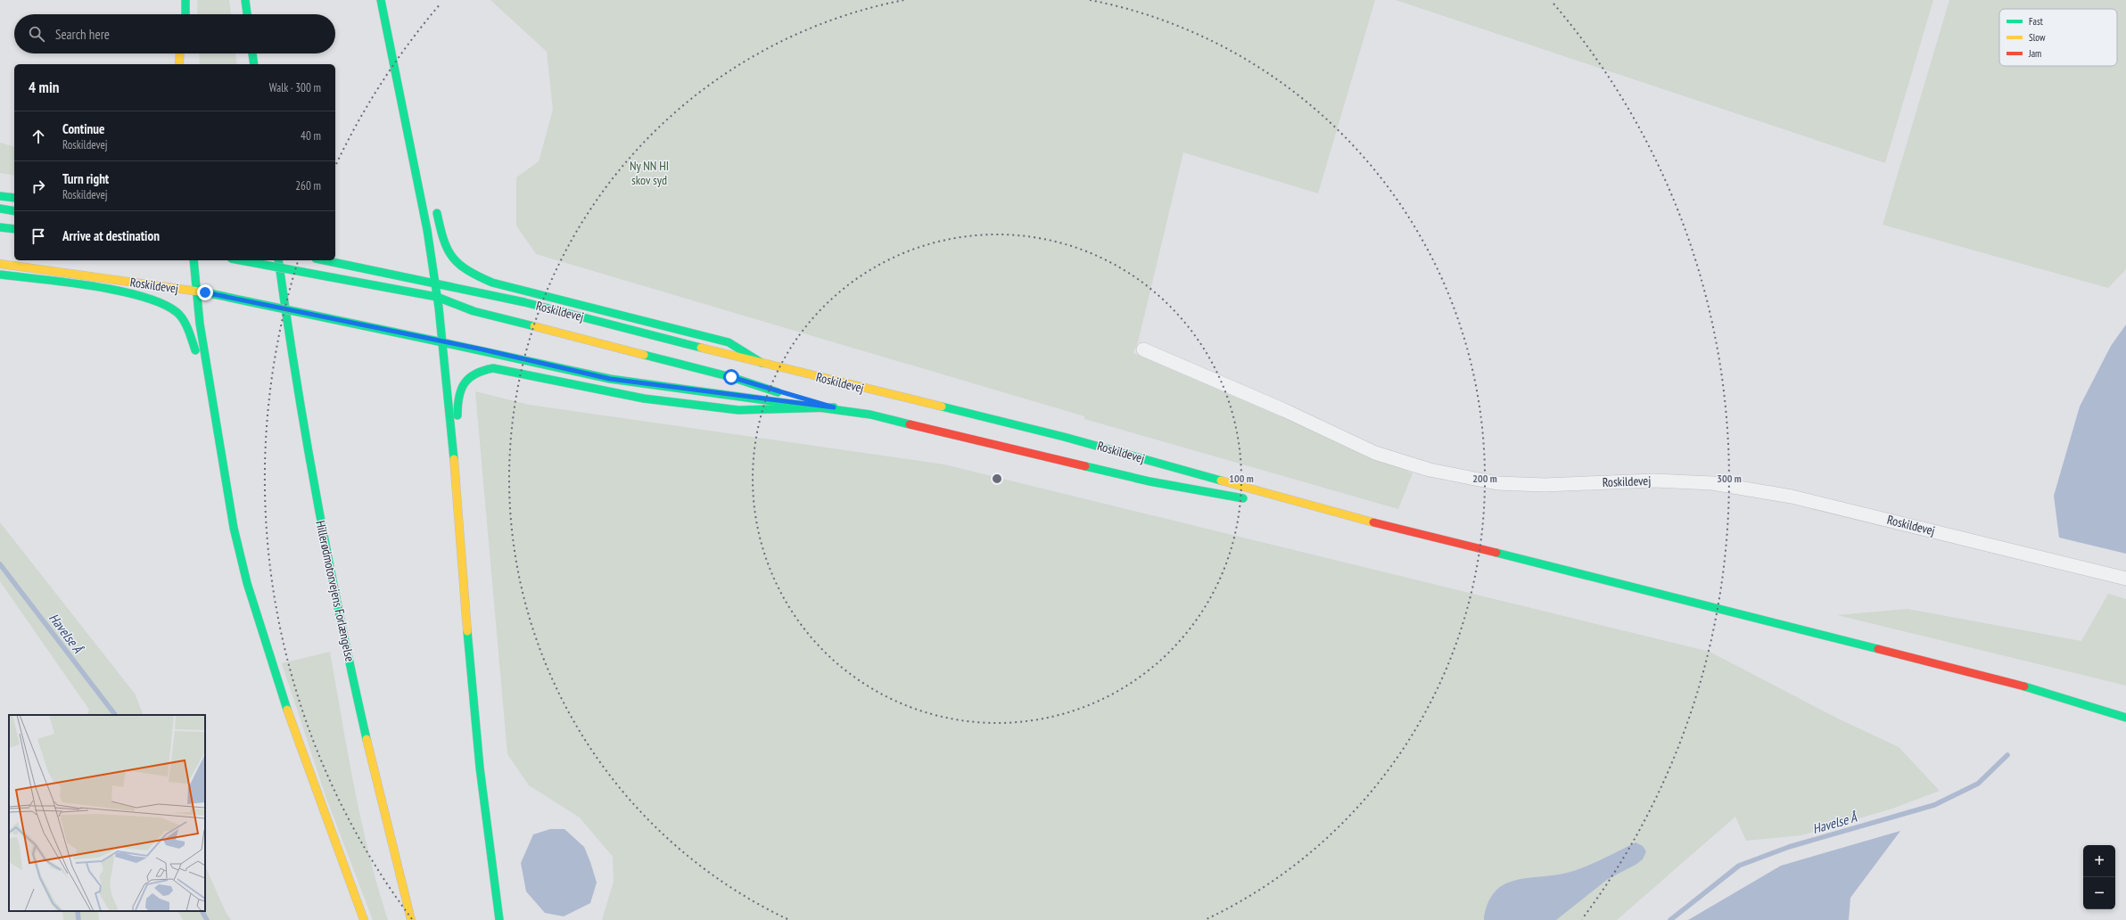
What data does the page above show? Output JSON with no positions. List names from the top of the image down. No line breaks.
{"streets":{"main road":["Roskildevej","Hillerødmotorvejens Forlængelse"]},"water":["Havelse Å"],"parks":["Ny NN HI skov syd"],"legend":["Fast","Slow","Jam"],"page":{"search":"Search here","heading":["4 min","Walk · 300 m"],"list":[["Continue","Roskildevej","40 m"],["Turn right","Roskildevej","260 m"],"Arrive at destination"],"map_buttons":["+","−"]},"rings":["100 m","200 m","300 m"]}
